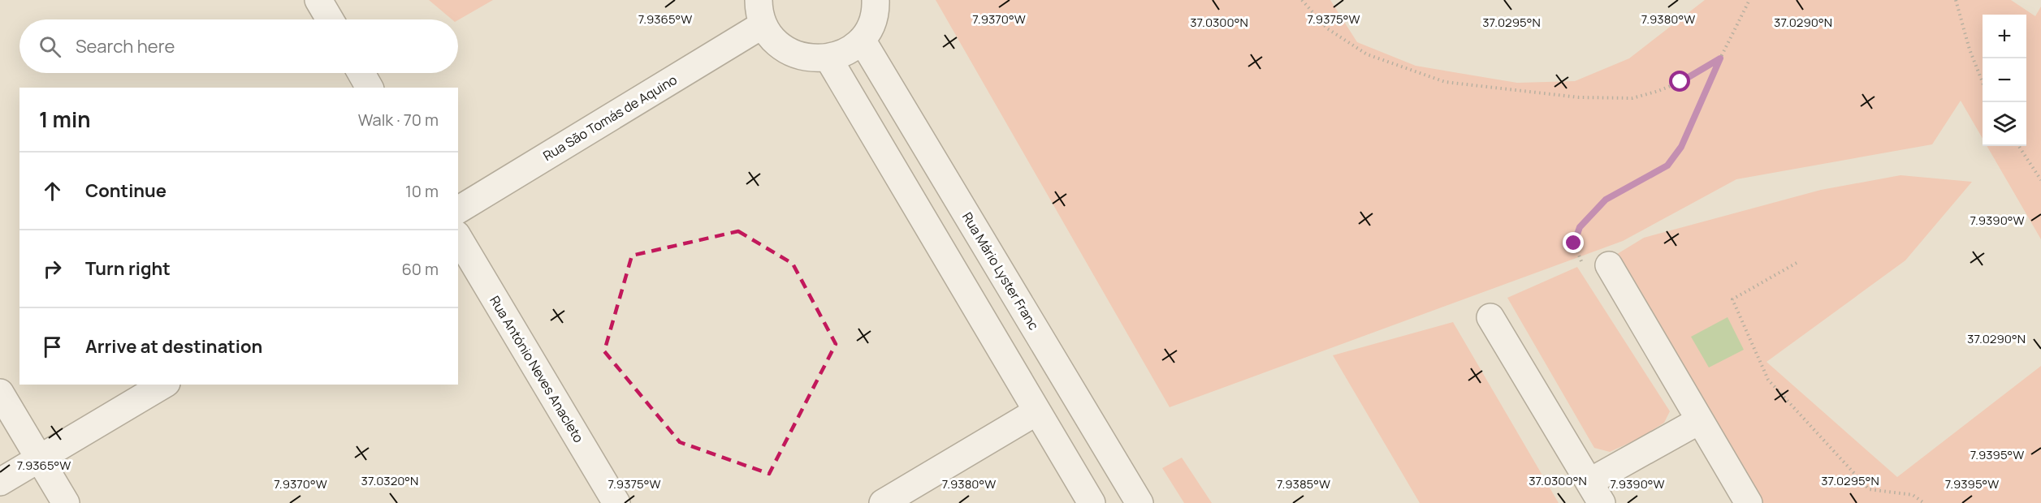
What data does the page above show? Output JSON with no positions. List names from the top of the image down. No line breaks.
{"streets":{"street":["Rua São Tomás de Aquino","Rua Mário Lyster Franc","Rua António Neves Anacleto"]},"page":{"map_buttons":["+","−"],"search":"Search here","heading":["1 min","Walk · 70 m"],"list":[["Continue","10 m"],["Turn right","60 m"],"Arrive at destination"]},"coordinates":["7.9365°W","7.9370°W","7.9375°W","7.9380°W","37.0300°N","37.0295°N","37.0290°N","7.9390°W","7.9395°W","37.0320°N","7.9385°W"]}
